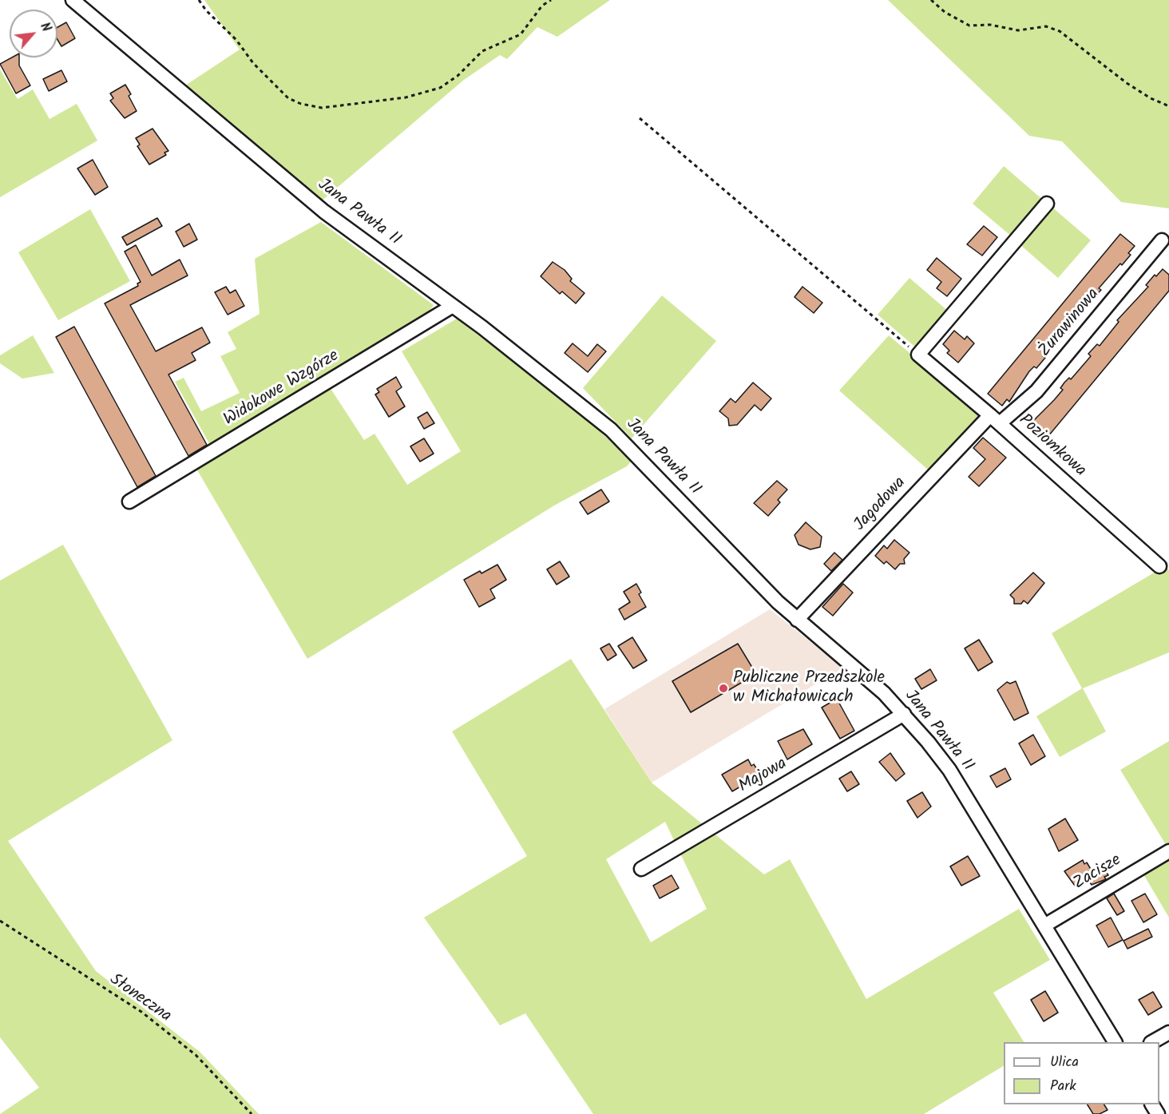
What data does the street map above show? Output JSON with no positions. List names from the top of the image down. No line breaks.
{"streets":{"street":["Jana Pawła II","Żurawinowa","Widokowe Wzgórze","Poziomkowa","Jagodowa","Majowa","Zacisze"],"path":["Słoneczna"]},"crossings":[["Jana Pawła II","Widokowe Wzgórze"],["Jana Pawła II","Jagodowa"],["Jana Pawła II","Majowa"],["Jana Pawła II","Zacisze"],["Żurawinowa","Poziomkowa"],["Żurawinowa","Jagodowa"],["Poziomkowa","Jagodowa"]],"places":["Publiczne Przedszkole w Michałowicach"],"legend":["Ulica","Park"],"north":"top right"}
